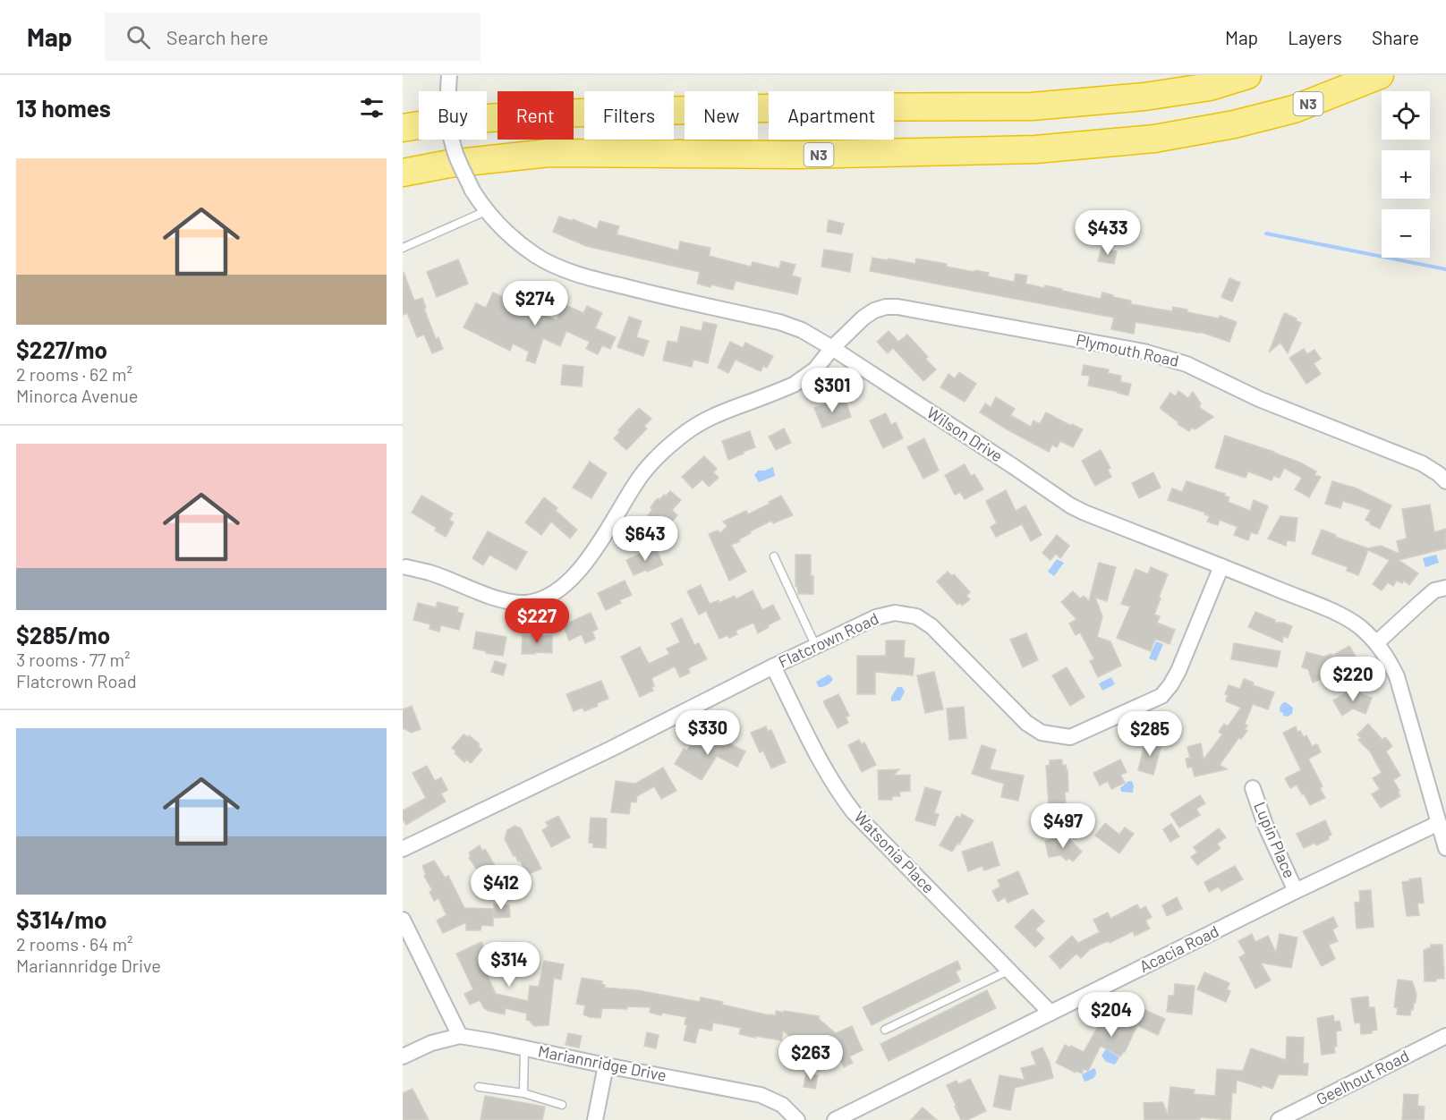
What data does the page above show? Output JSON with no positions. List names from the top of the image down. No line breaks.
{"streets":{"highway":["N3"],"street":["Plymouth Road","Wilson Drive","Flatcrown Road","Lupin Place","Watsonia Place","Acacia Road","Mariannridge Drive","Geelhout Road"]},"crossings":[["Plymouth Road","Wilson Drive"],["Wilson Drive","Flatcrown Road"],["Wilson Drive","Acacia Road"],["Flatcrown Road","Watsonia Place"],["Lupin Place","Acacia Road"],["Watsonia Place","Acacia Road"]],"page":{"header":"Map","search":"Search here","nav":["Map","Layers","Share"],"heading":"13 homes","map_buttons":["+","−"],"chip":["Buy","Rent","Filters","New","Apartment"],"list":[{"name":"$227/mo","note":"2 rooms · 62 m² · Minorca Avenue"},{"name":"$285/mo","note":"3 rooms · 77 m² · Flatcrown Road"},{"name":"$314/mo","note":"2 rooms · 64 m² · Mariannridge Drive"}],"price":["$433","$274","$301","$643","$227","$220","$330","$285","$497","$412","$314","$204","$263"]}}
